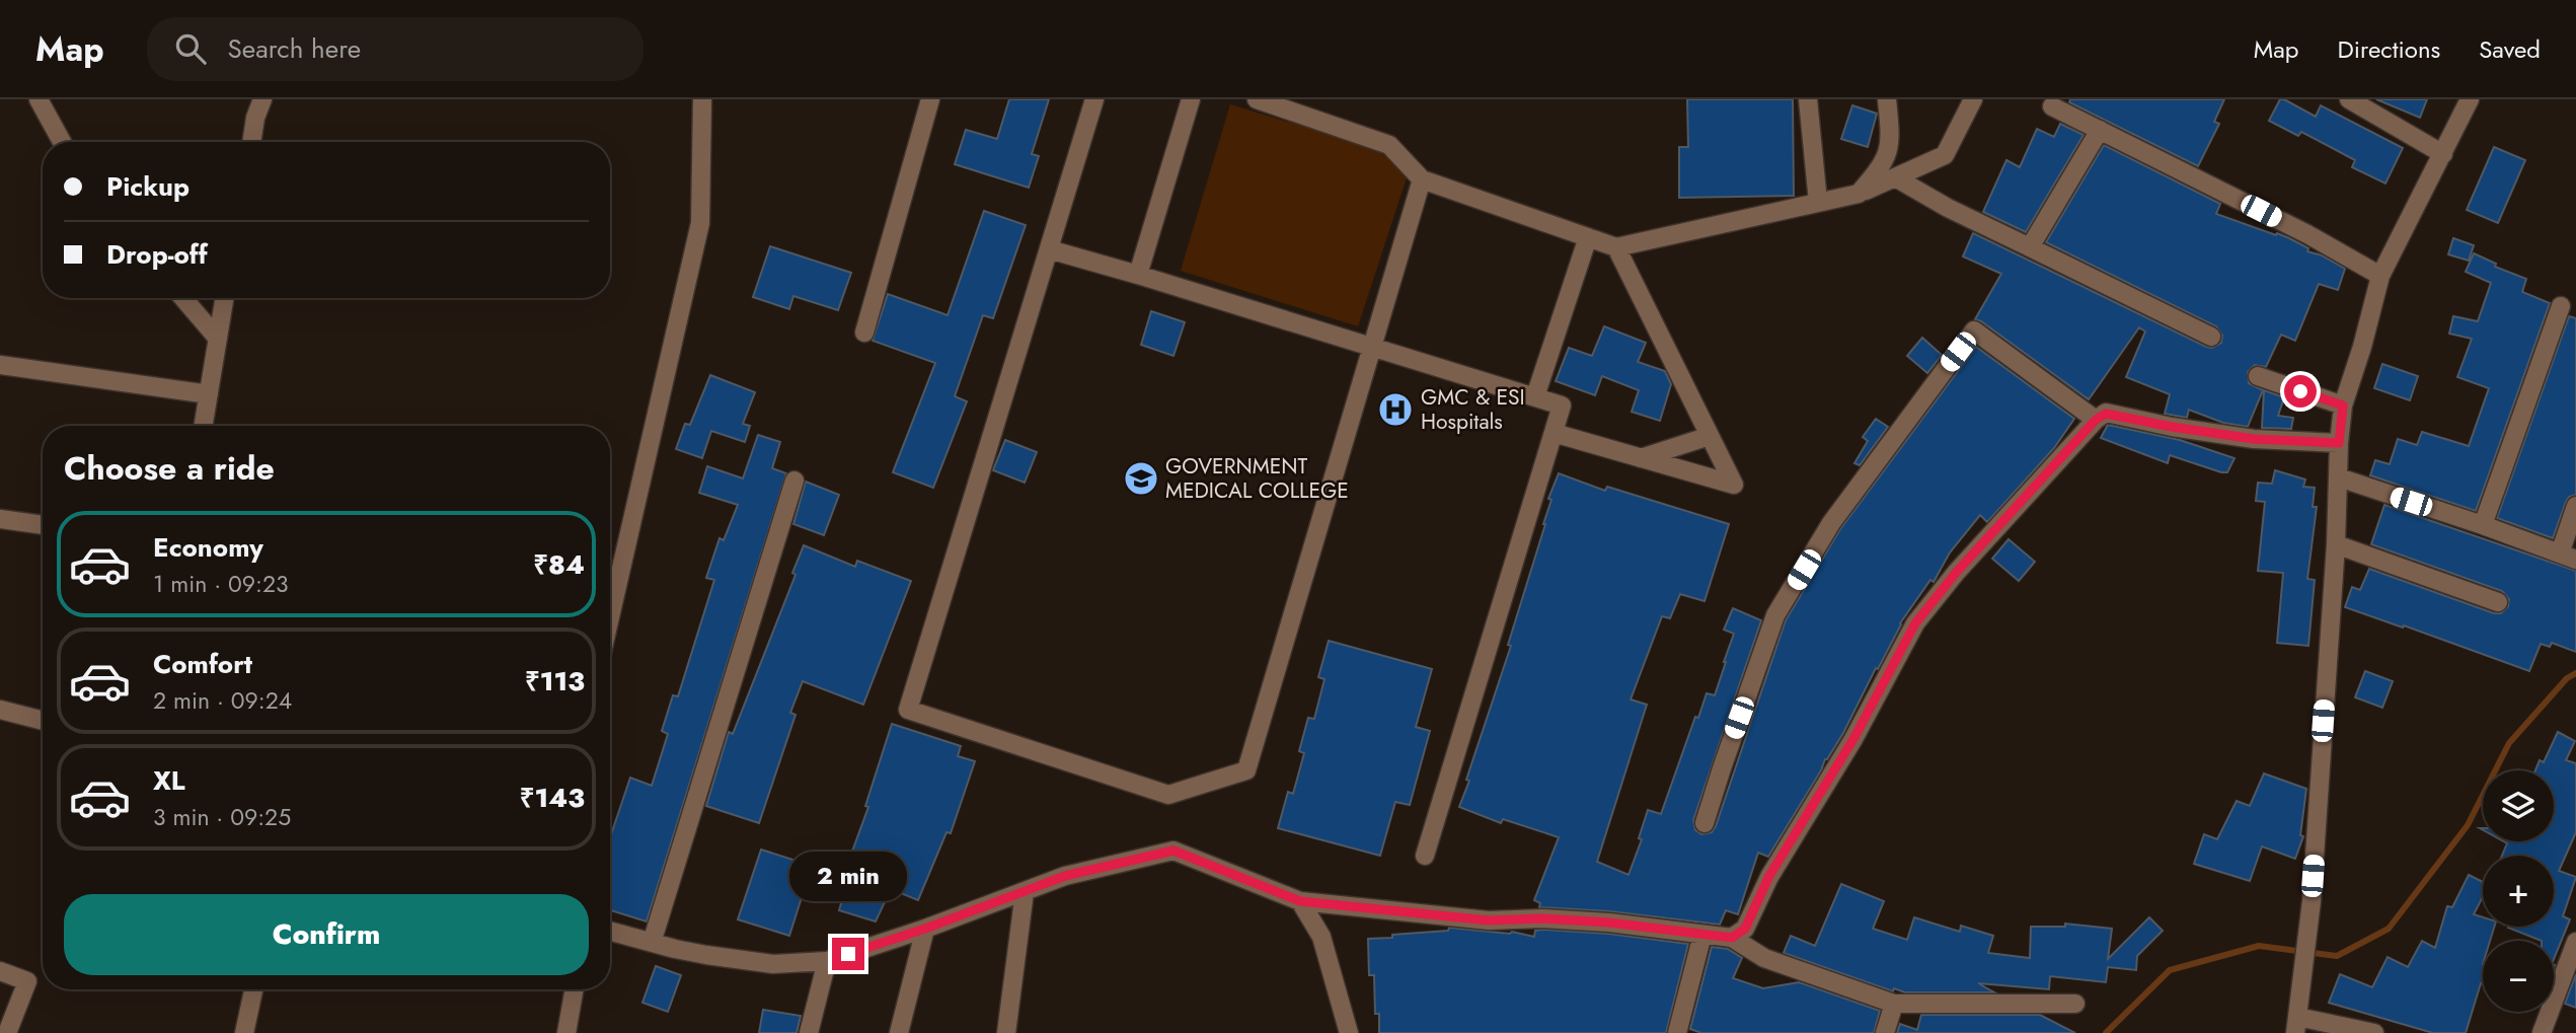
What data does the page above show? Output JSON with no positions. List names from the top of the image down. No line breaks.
{"places":{"hospital":["GMC & ESI Hospitals"],"school or university":["GOVERNMENT MEDICAL COLLEGE"]},"page":{"header":"Map","search":"Search here","nav":["Map","Directions","Saved"],"banner":["Pickup","Drop-off"],"heading":"Choose a ride","list":[{"name":"Economy","note":"1 min · 09:23","value":"₹84"},{"name":"Comfort","note":"2 min · 09:24","value":"₹113"},{"name":"XL","note":"3 min · 09:25","value":"₹143"}],"map_buttons":["+","−"],"bubble":"2 min","buttons":"Confirm"}}
